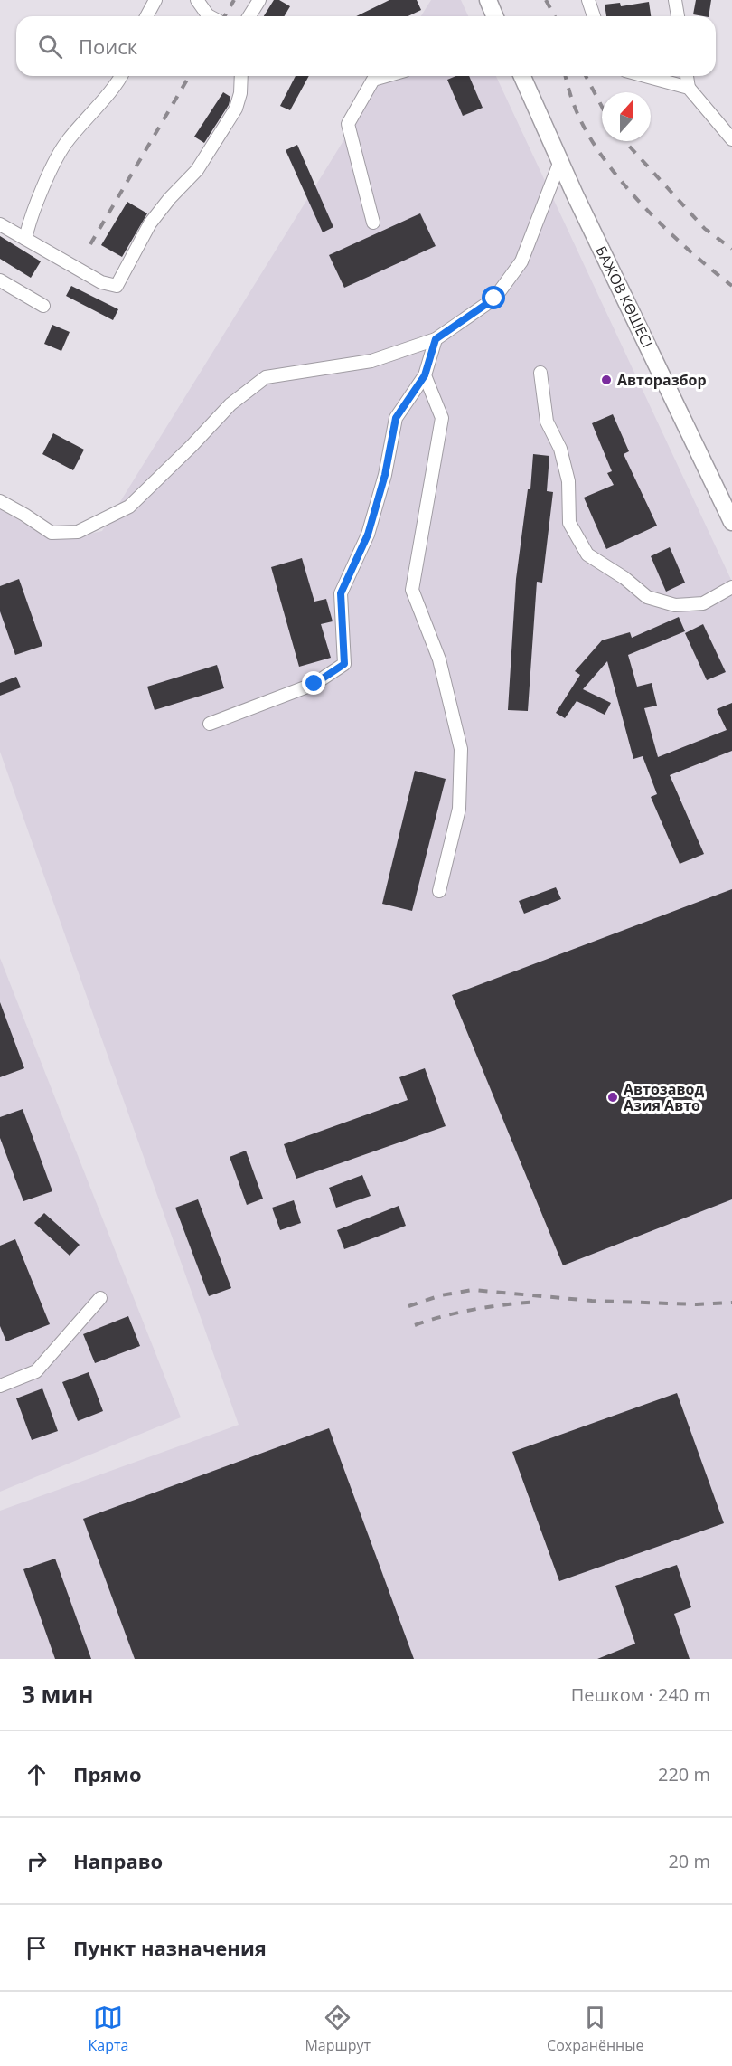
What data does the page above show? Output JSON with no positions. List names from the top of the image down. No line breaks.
{"streets":{"main road":["БАЖОВ КӨШЕСІ"]},"places":["Авторазбор","Автозавод Азия Авто"],"north":"top","page":{"search":"Поиск","heading":["3 мин","Пешком · 240 m"],"list":[["Прямо","220 m"],["Направо","20 m"],"Пункт назначения"],"nav":["Карта","Маршрут","Сохранённые"]}}
